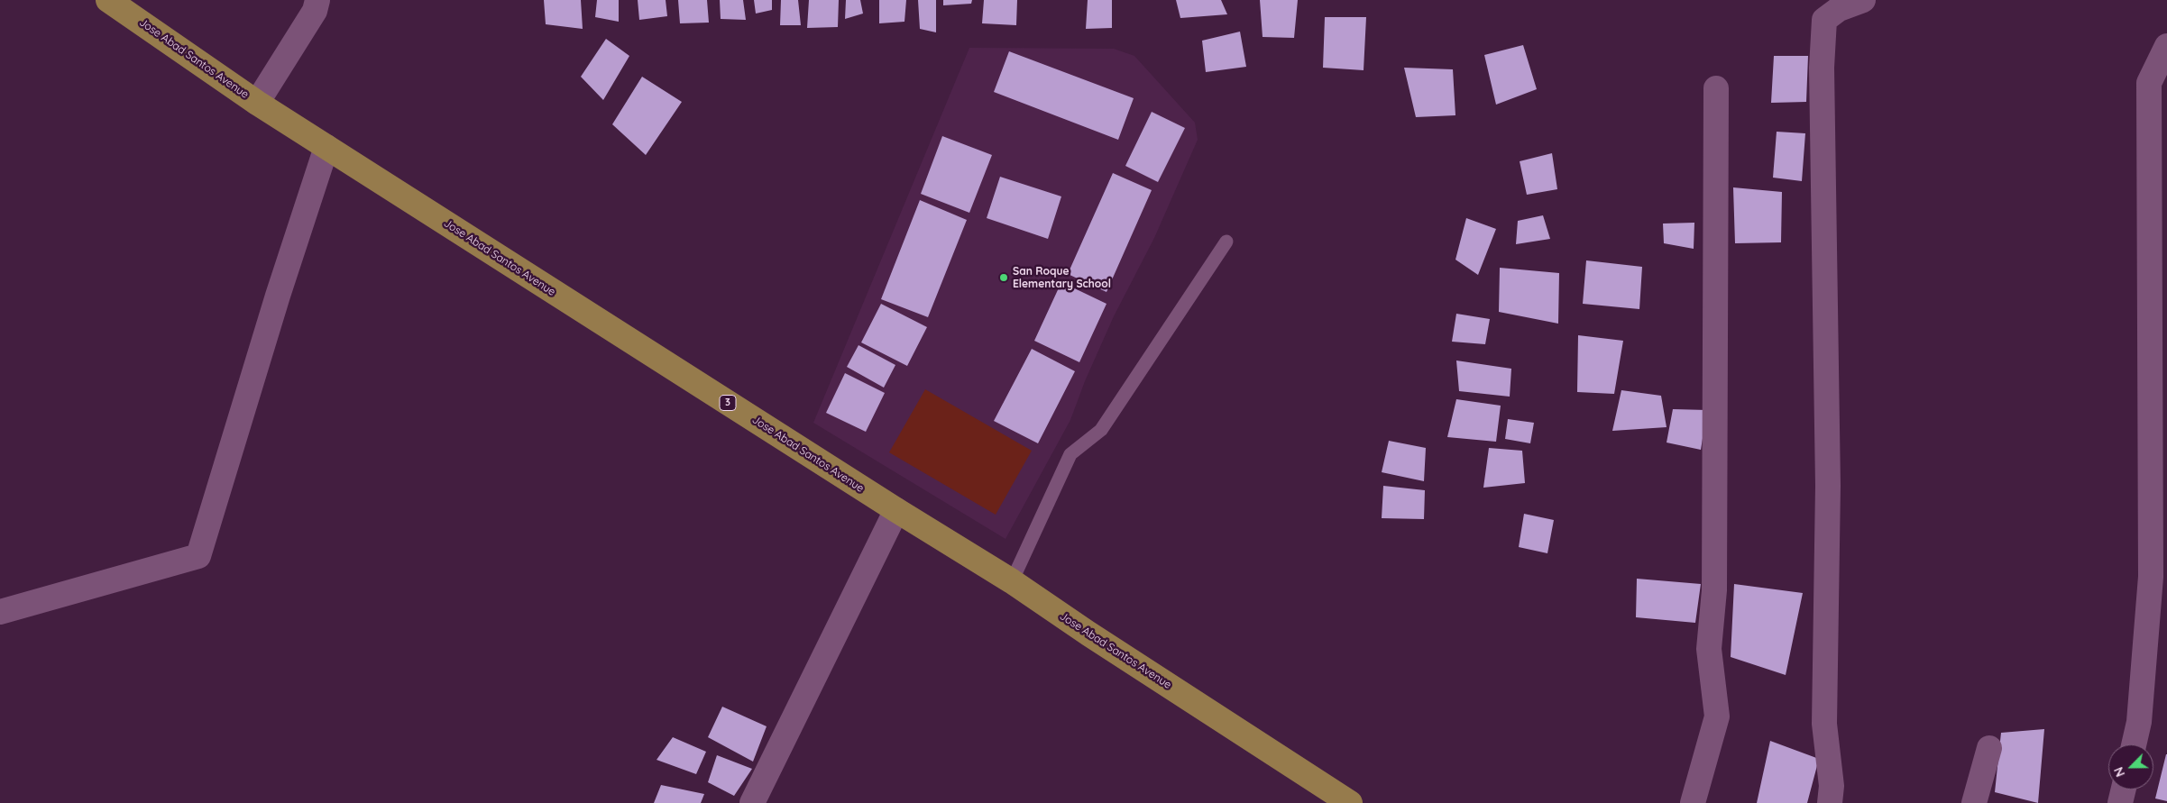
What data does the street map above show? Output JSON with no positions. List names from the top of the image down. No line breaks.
{"streets":{"highway":["Jose Abad Santos Avenue","3"]},"places":["San Roque Elementary School"],"north":"bottom left"}
